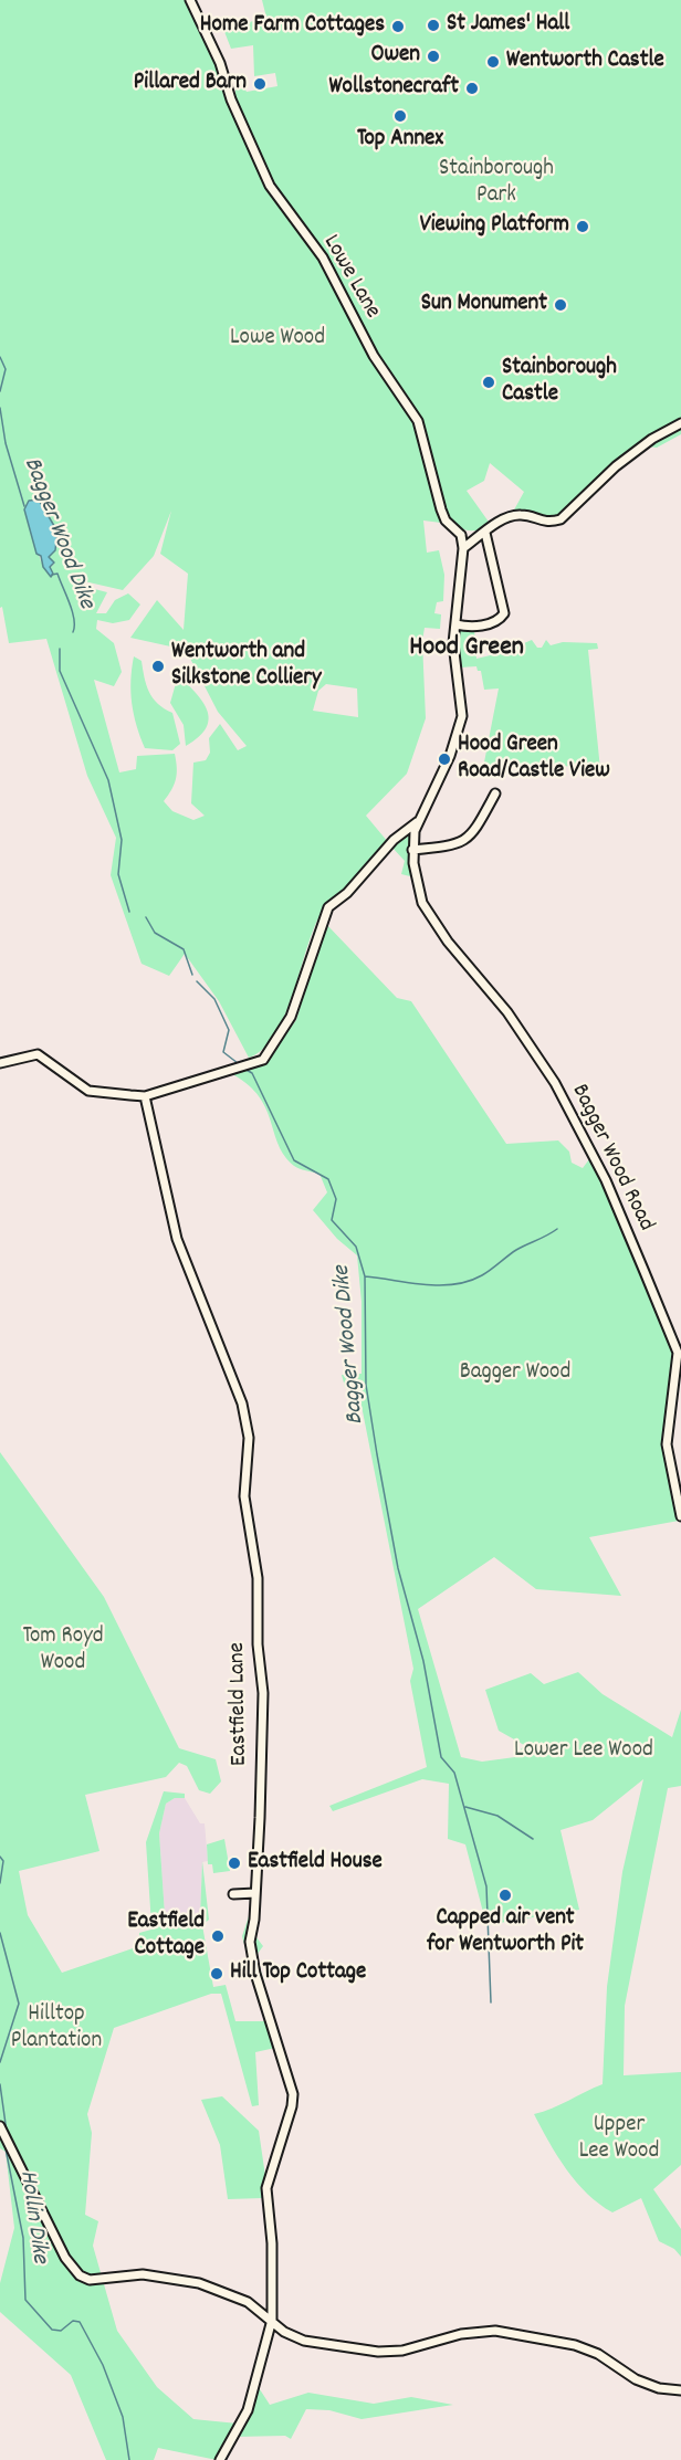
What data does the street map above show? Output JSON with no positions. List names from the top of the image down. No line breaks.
{"streets":{"street":["Lowe Lane","Bagger Wood Road","Eastfield Lane"]},"districts":["Hood Green"],"water":["Bagger Wood Dike","Hollin Dike"],"parks":["Stainborough Park","Lowe Wood","Bagger Wood","Tom Royd Wood","Lower Lee Wood","Hilltop Plantation","Upper Lee Wood"],"places":["St James' Hall","Home Farm Cottages","Owen","Wentworth Castle","Pillared Barn","Wollstonecraft","Top Annex","Viewing Platform","Sun Monument","Stainborough Castle","Wentworth and Silkstone Colliery","Hood Green Road/Castle View","Eastfield House","Capped air vent for Wentworth Pit","Eastfield Cottage","Hill Top Cottage"]}
